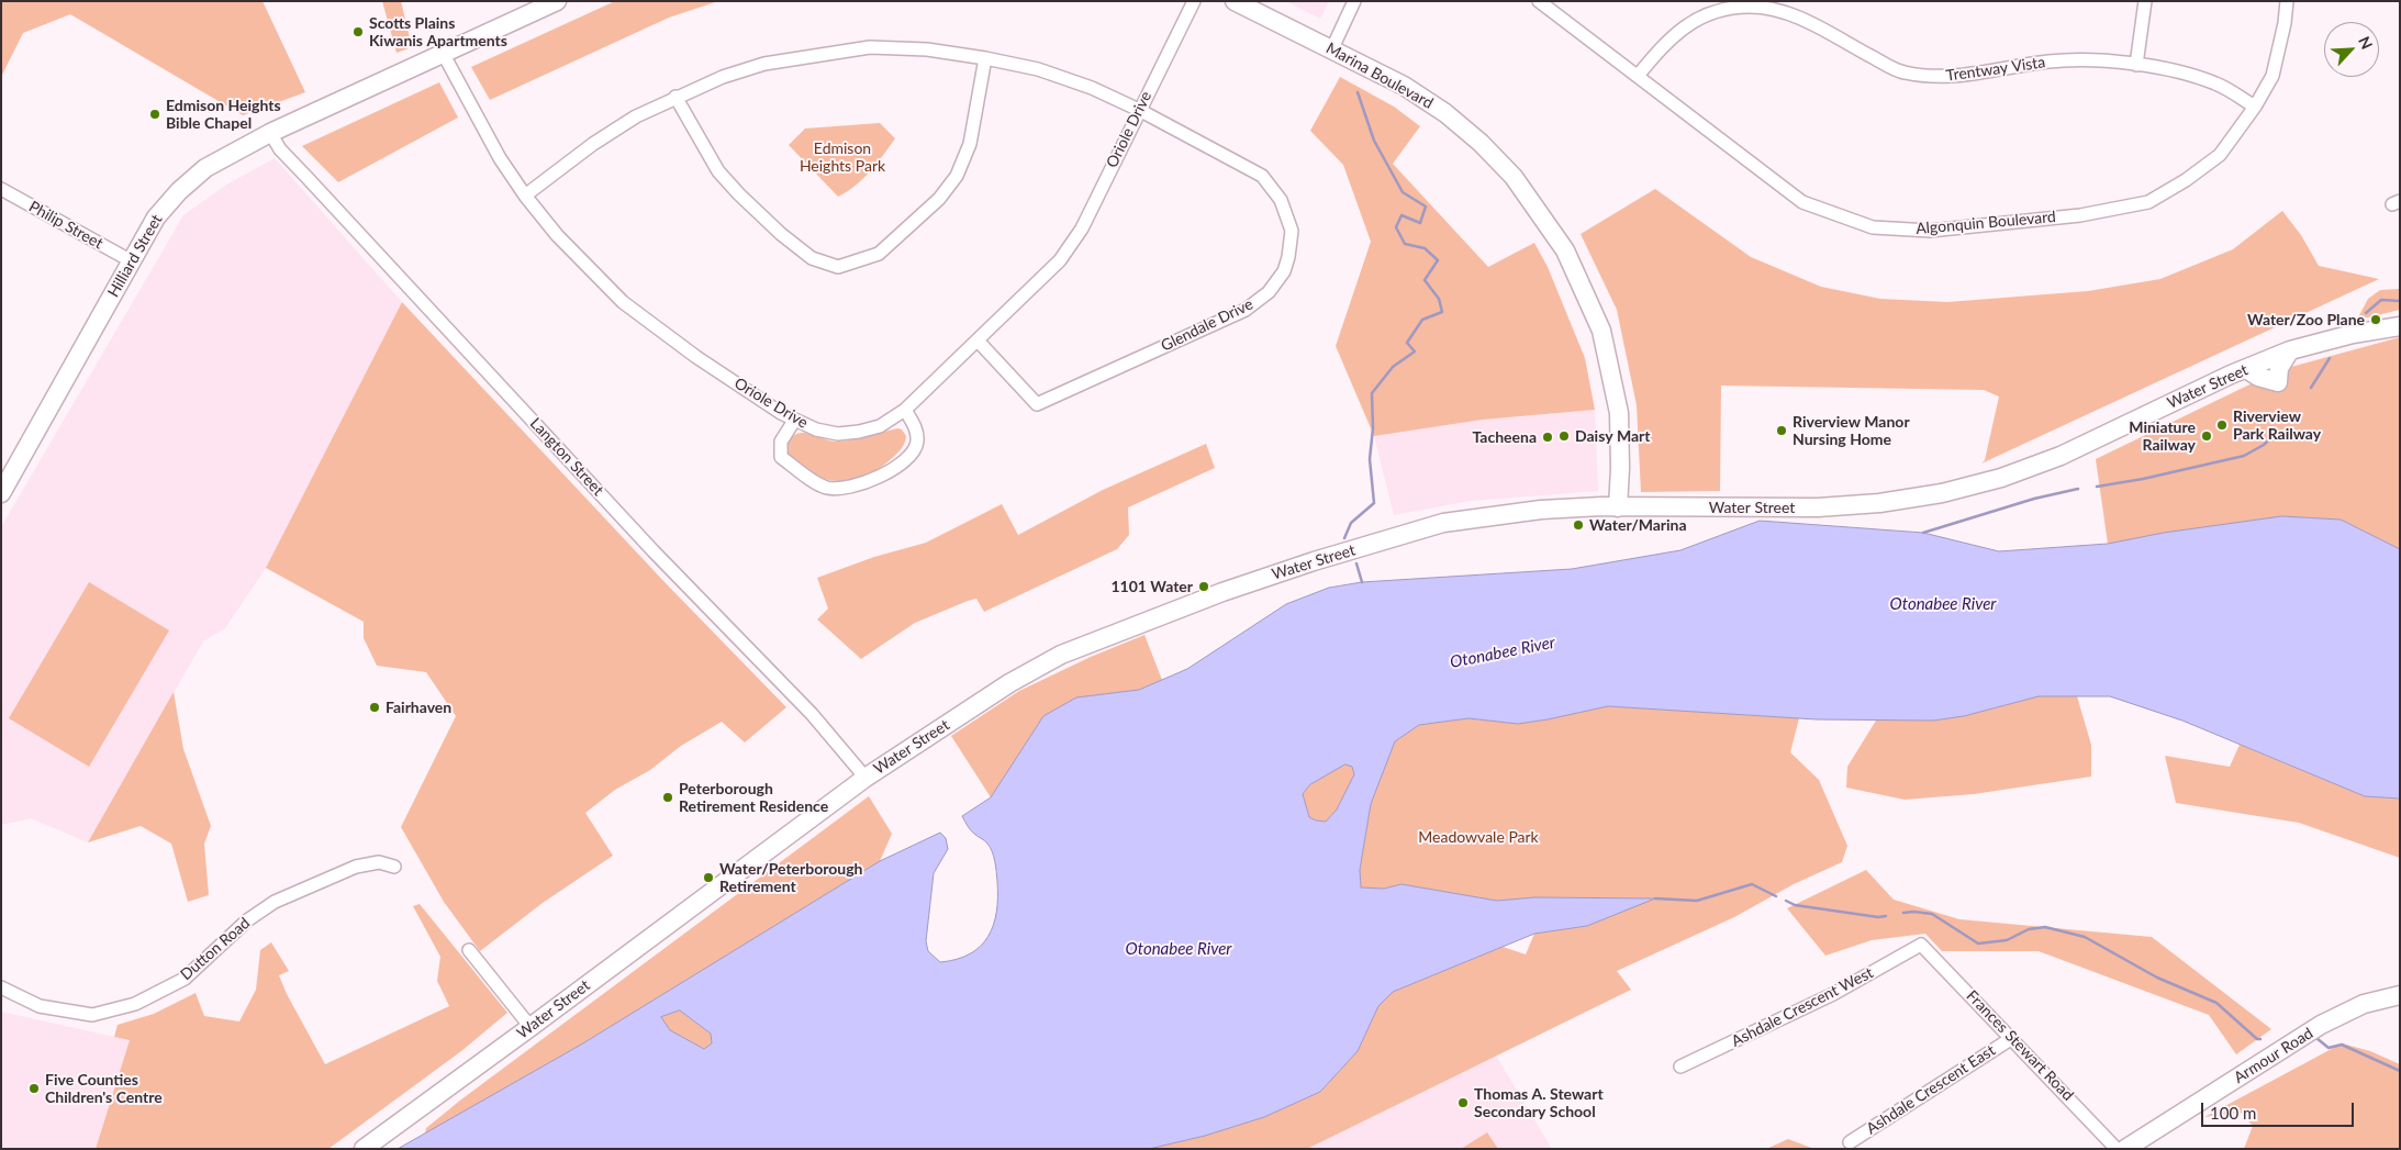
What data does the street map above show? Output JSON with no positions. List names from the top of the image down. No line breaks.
{"streets":{"main road":["Marina Boulevard","Hilliard Street","Water Street","Armour Road"],"street":["Trentway Vista","Oriole Drive","Algonquin Boulevard","Philip Street","Glendale Drive","Langton Street","Dutton Road","Ashdale Crescent West","Frances Stewart Road","Ashdale Crescent East"]},"crossings":[["Trentway Vista","Algonquin Boulevard"],["Marina Boulevard","Water Street"],["Oriole Drive","Hilliard Street"],["Oriole Drive","Glendale Drive"],["Philip Street","Hilliard Street"],["Hilliard Street","Langton Street"],["Water Street","Langton Street"],["Ashdale Crescent West","Frances Stewart Road"],["Frances Stewart Road","Ashdale Crescent East"]],"water":["Otonabee River"],"parks":["Edmison Heights Park","Meadowvale Park"],"places":["Scotts Plains Kiwanis Apartments","Edmison Heights Bible Chapel","Water/Zoo Plane","Riverview Park Railway","Riverview Manor Nursing Home","Daisy Mart","Miniature Railway","Tacheena","Water/Marina","1101 Water","Fairhaven","Peterborough Retirement Residence","Water/Peterborough Retirement","Five Counties Children's Centre","Thomas A. Stewart Secondary School"],"scale_bar":"100 m","north":"top right"}
